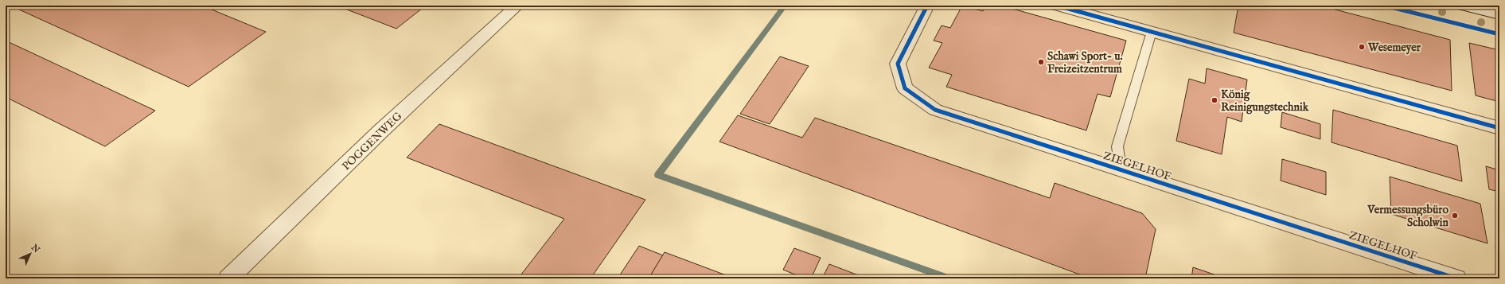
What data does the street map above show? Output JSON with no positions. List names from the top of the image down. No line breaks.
{"streets":{"street":["POGGENWEG","ZIEGELHOF"]},"places":["Wesemeyer","Schawi Sport- u. Freizeitzentrum","König Reinigungstechnik","Vermessungsbüro Scholwin"],"north":"top right"}
